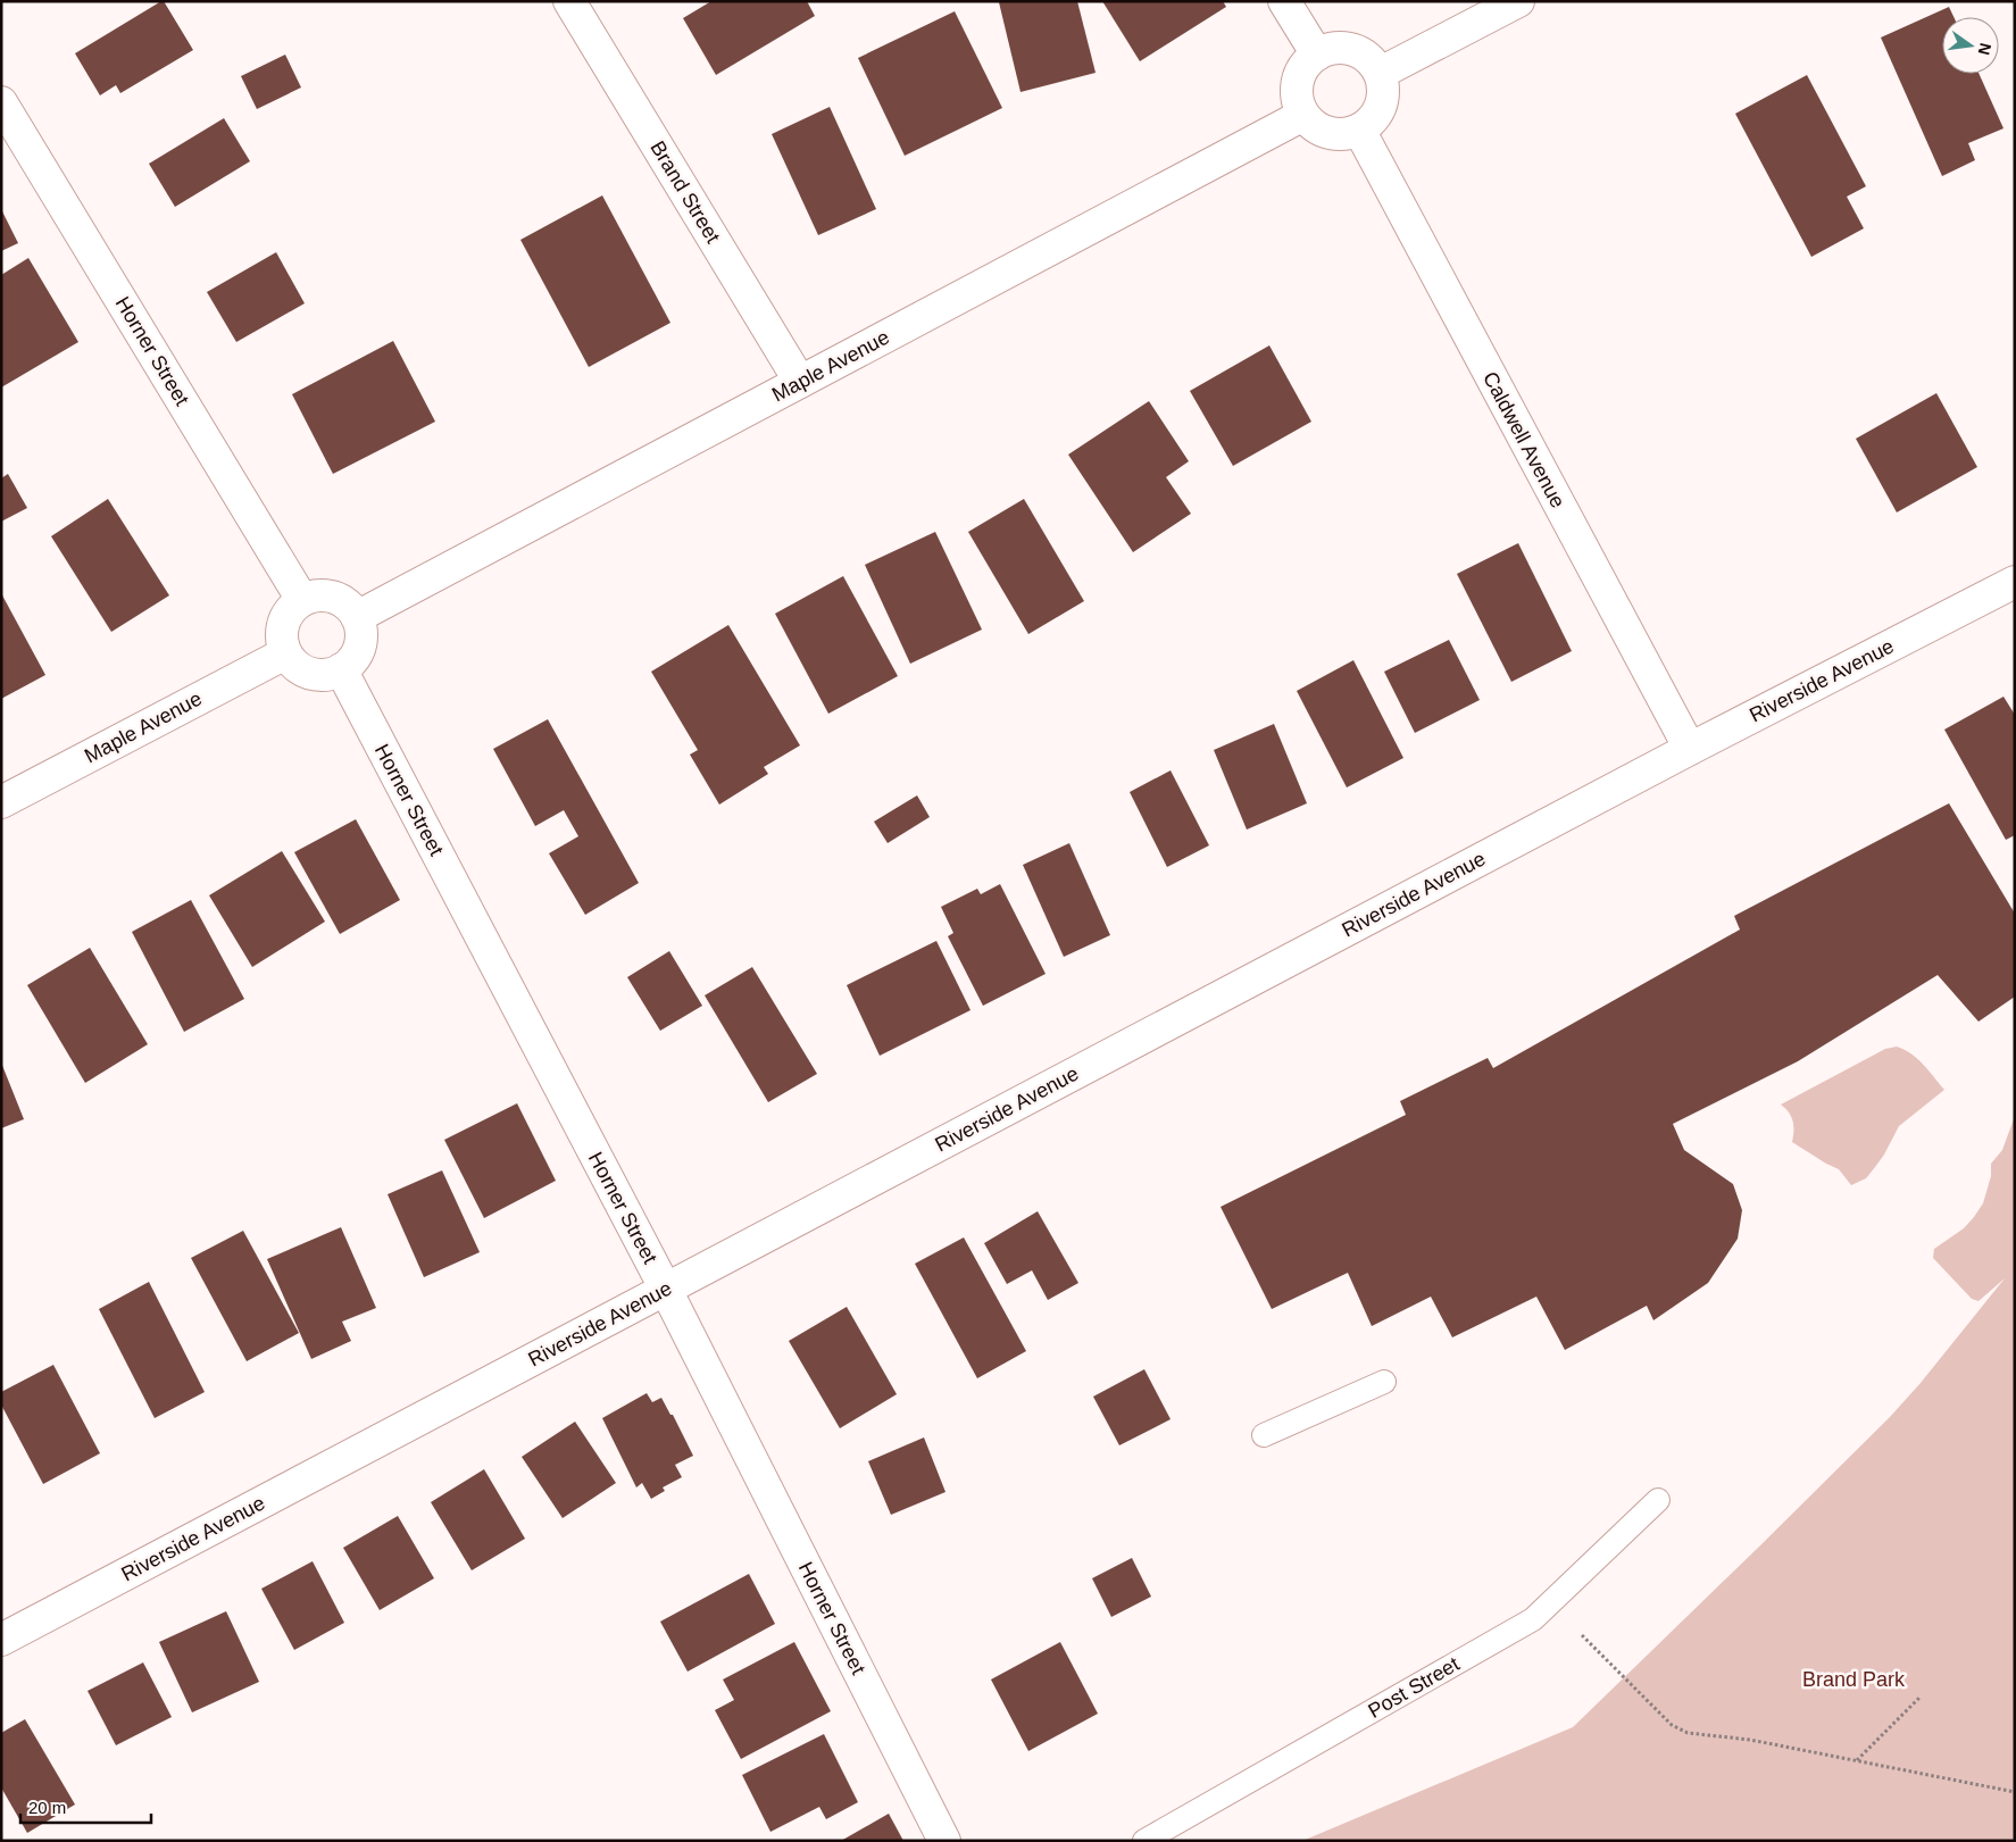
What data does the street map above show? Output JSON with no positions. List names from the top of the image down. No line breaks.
{"streets":{"street":["Brand Street","Horner Street","Maple Avenue","Caldwell Avenue","Riverside Avenue"],"lane":["Post Street"]},"crossings":[["Brand Street","Maple Avenue"],["Horner Street","Maple Avenue"],["Horner Street","Riverside Avenue"],["Maple Avenue","Caldwell Avenue"],["Caldwell Avenue","Riverside Avenue"]],"parks":["Brand Park"],"scale_bar":"20 m","north":"right"}
